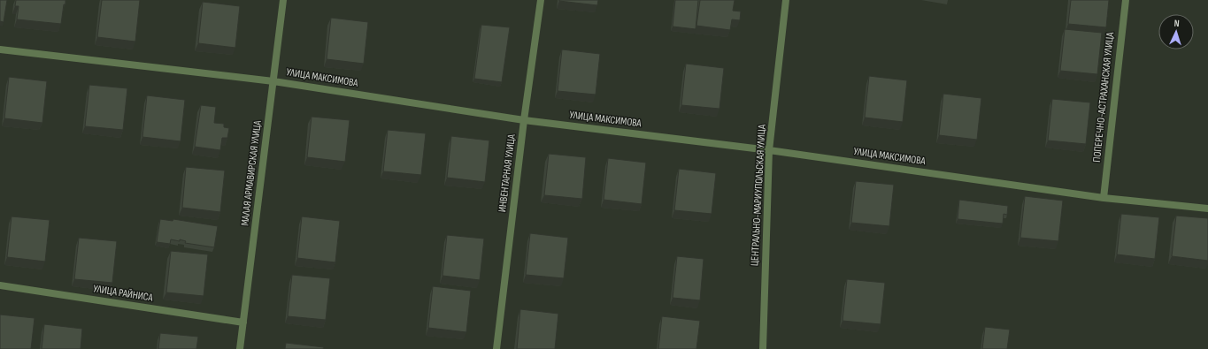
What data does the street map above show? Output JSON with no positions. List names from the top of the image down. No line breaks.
{"streets":{"street":["УЛИЦА МАКСИМОВА","ПОПЕРЕЧНО-АСТРАХАНСКАЯ УЛИЦА","МАЛАЯ АРМАВИРСКАЯ УЛИЦА","ИНВЕНТАРНАЯ УЛИЦА","ЦЕНТРАЛЬНО-МАРИУПОЛЬСКАЯ УЛИЦА","УЛИЦА РАЙНИСА"]},"crossings":[["УЛИЦА МАКСИМОВА","ПОПЕРЕЧНО-АСТРАХАНСКАЯ УЛИЦА"],["УЛИЦА МАКСИМОВА","МАЛАЯ АРМАВИРСКАЯ УЛИЦА"],["УЛИЦА МАКСИМОВА","ИНВЕНТАРНАЯ УЛИЦА"],["УЛИЦА МАКСИМОВА","ЦЕНТРАЛЬНО-МАРИУПОЛЬСКАЯ УЛИЦА"],["МАЛАЯ АРМАВИРСКАЯ УЛИЦА","УЛИЦА РАЙНИСА"]],"north":"top"}
